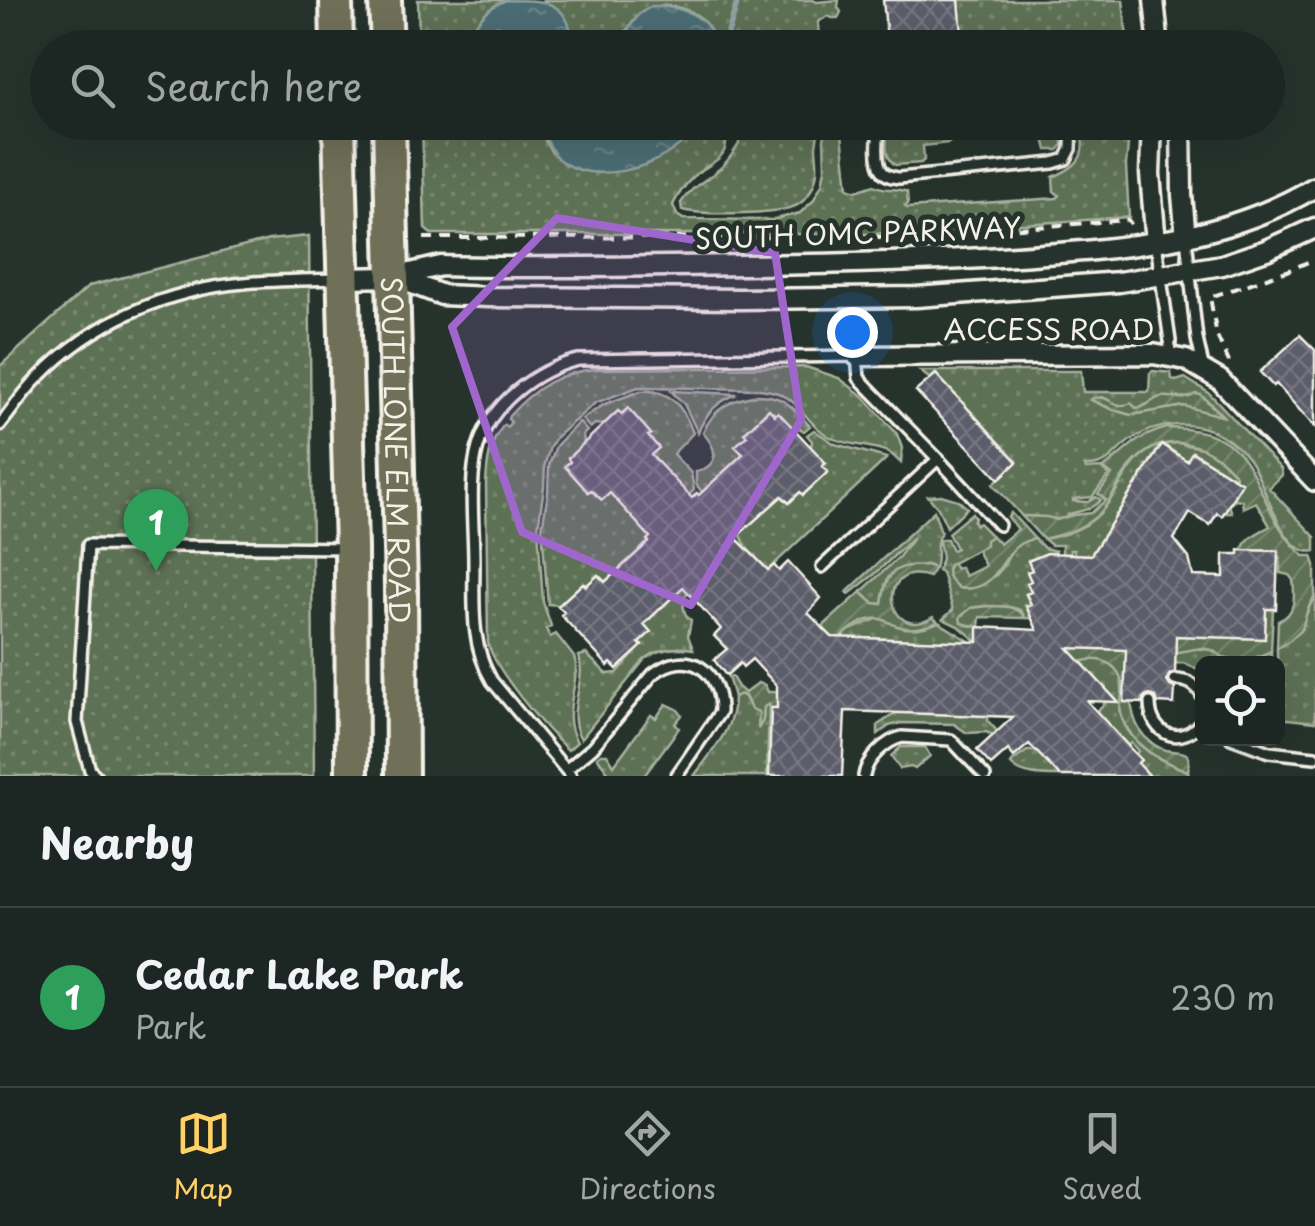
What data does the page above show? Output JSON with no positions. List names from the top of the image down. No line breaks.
{"streets":{"main road":["SOUTH LONE ELM ROAD"],"street":["SOUTH OMC PARKWAY","ACCESS ROAD"]},"crossings":[["SOUTH OMC PARKWAY","SOUTH LONE ELM ROAD"]],"page":{"search":"Search here","pins":"1","heading":"Nearby","list":[{"mark":"1","name":"Cedar Lake Park","note":"Park","value":"230 m"}],"nav":["Map","Directions","Saved"]}}
